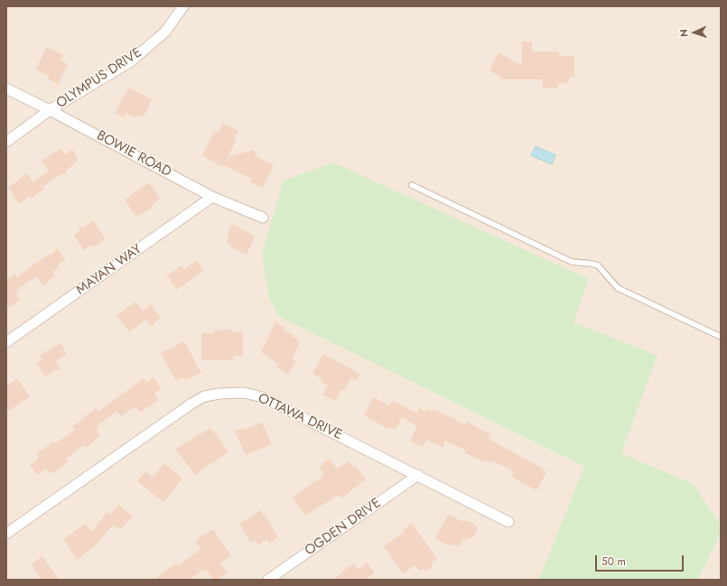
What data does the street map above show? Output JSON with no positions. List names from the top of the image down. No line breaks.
{"streets":{"street":["OLYMPUS DRIVE","BOWIE ROAD","MAYAN WAY","OTTAWA DRIVE","OGDEN DRIVE"]},"crossings":[["OLYMPUS DRIVE","BOWIE ROAD"],["BOWIE ROAD","MAYAN WAY"],["OTTAWA DRIVE","OGDEN DRIVE"]],"scale_bar":"50 m","north":"left"}
